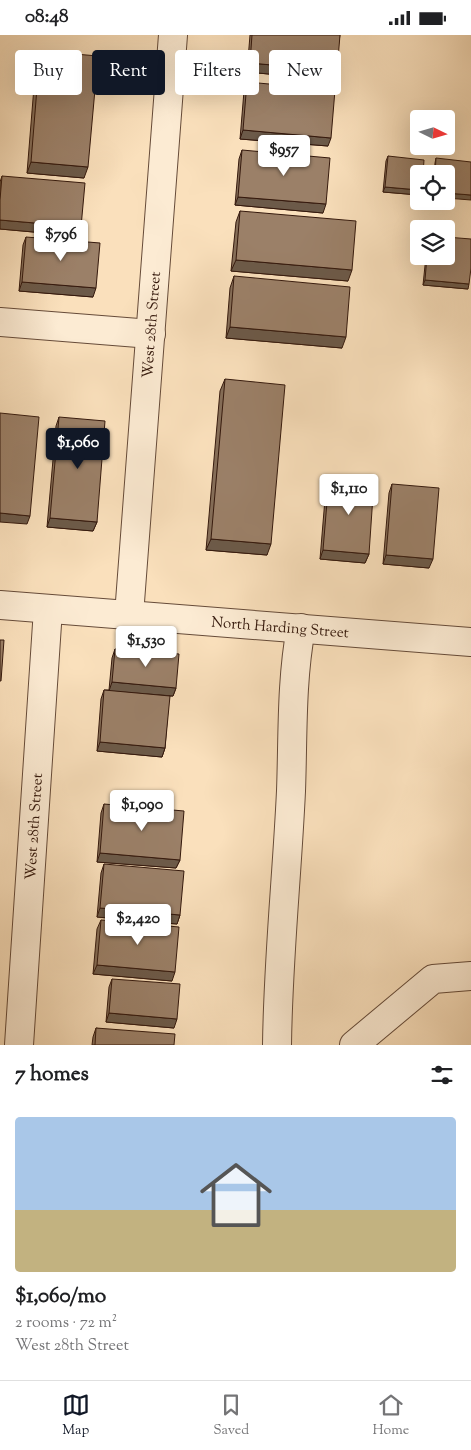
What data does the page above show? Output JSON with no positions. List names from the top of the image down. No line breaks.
{"streets":{"street":["West 28th Street","North Harding Street"]},"crossings":[["West 28th Street","North Harding Street"]],"north":"right","page":{"status":"08:48","chip":["Buy","Rent","Filters","New"],"price":["$957","$796","$1,060","$1,110","$1,530","$1,090","$2,420"],"heading":"7 homes","list":[{"name":"$1,060/mo","note":"2 rooms · 72 m² · West 28th Street"}],"tabs":["Map","Saved","Home"]}}
